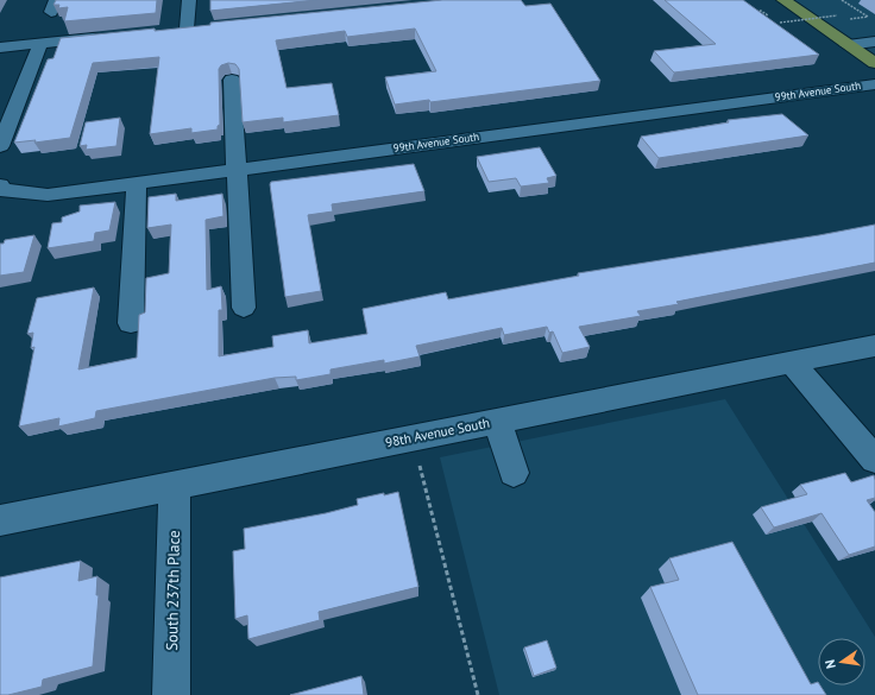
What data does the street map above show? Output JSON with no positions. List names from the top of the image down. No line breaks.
{"streets":{"street":["99th Avenue South","98th Avenue South","South 237th Place"]},"crossings":[["98th Avenue South","South 237th Place"]],"north":"left"}
